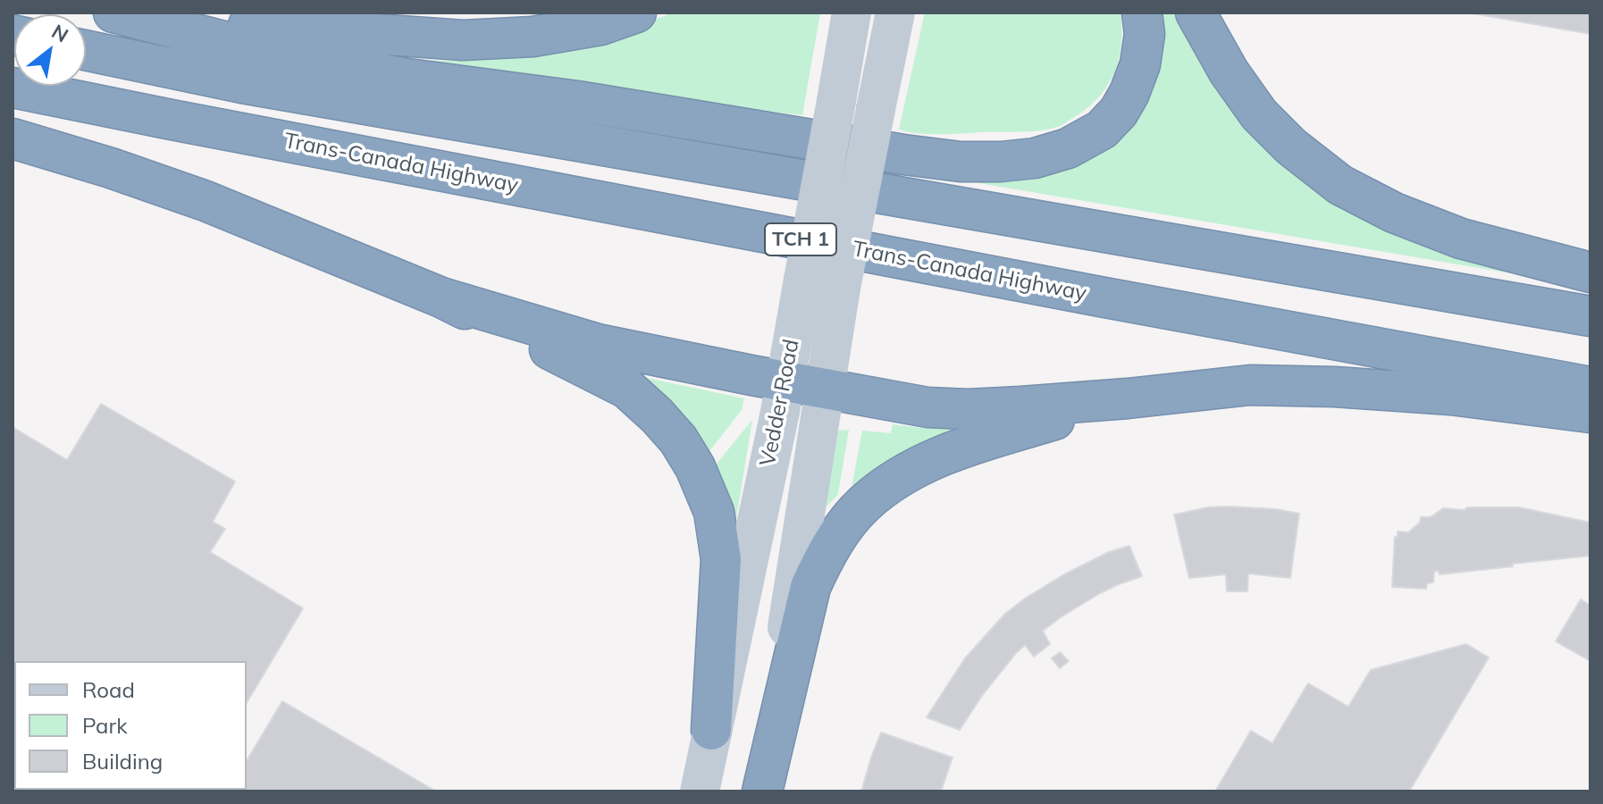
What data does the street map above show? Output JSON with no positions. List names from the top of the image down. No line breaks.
{"streets":{"highway":["Trans-Canada Highway","TCH 1"],"main road":["Vedder Road"]},"legend":["Road","Park","Building"],"north":"top right"}
